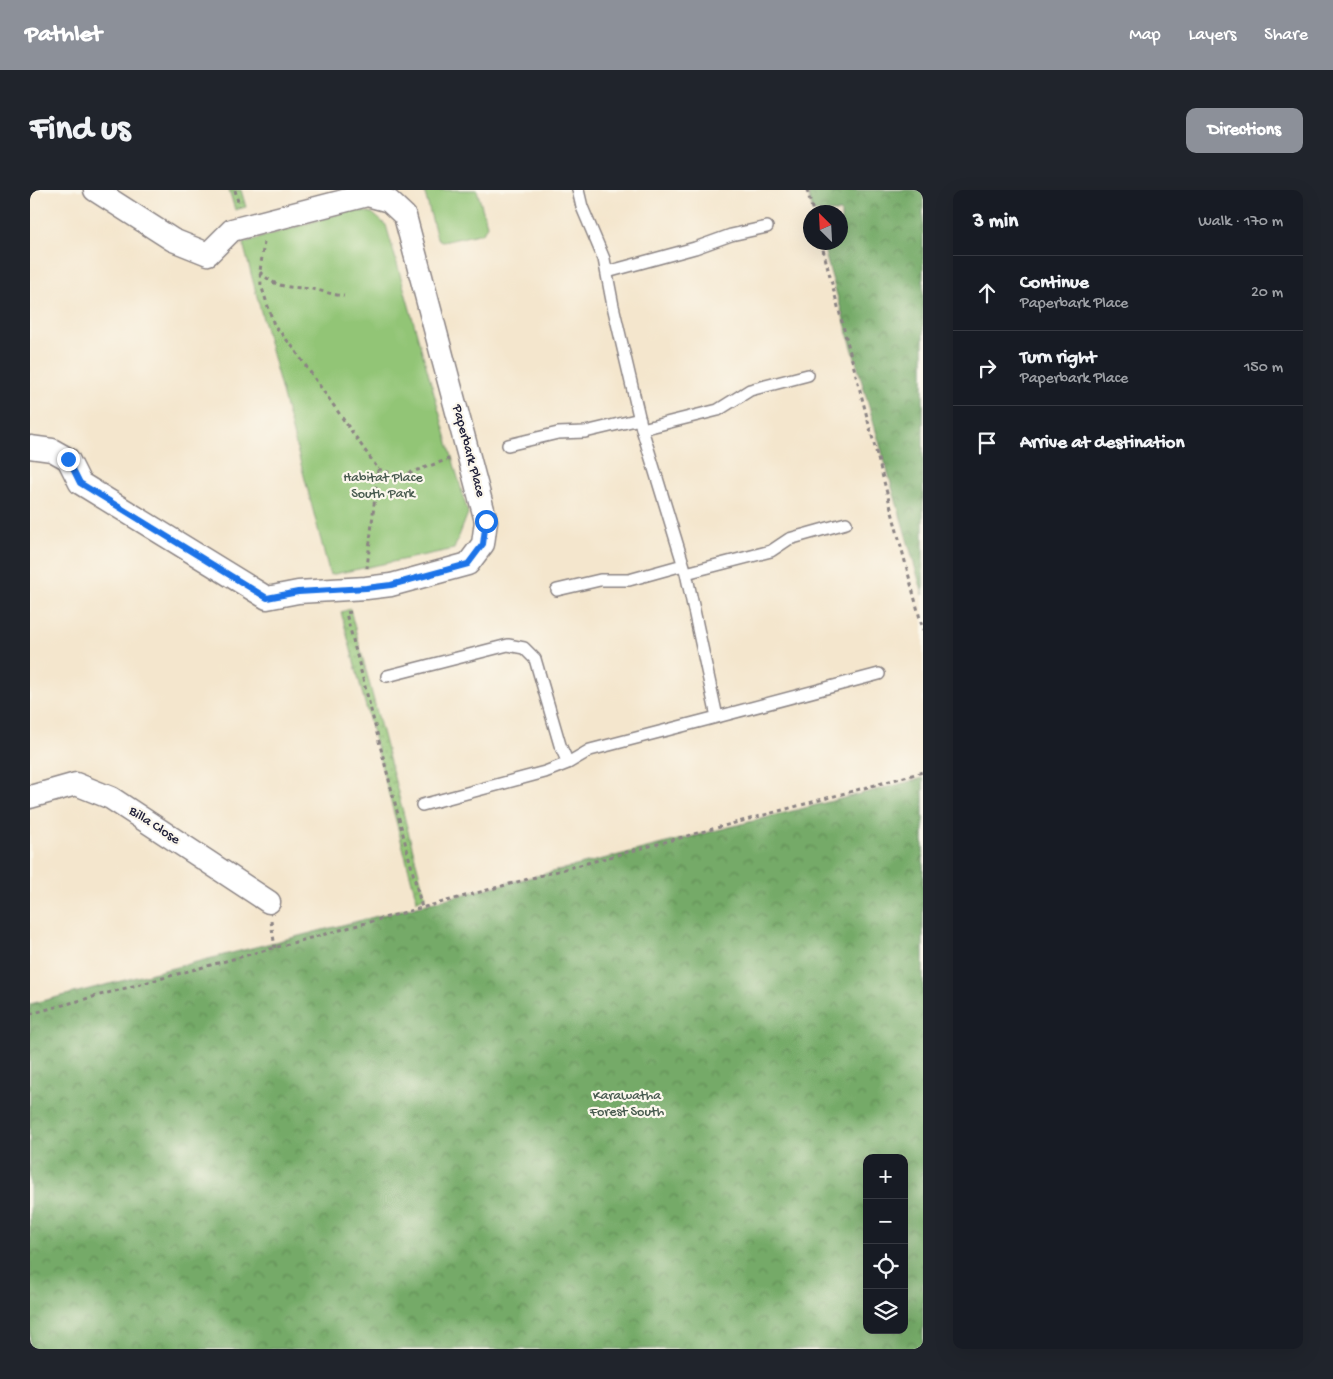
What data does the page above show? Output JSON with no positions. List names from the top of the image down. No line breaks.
{"streets":{"street":["Paperbark Place","Billa Close"]},"parks":["Habitat Place South Park","Karawatha Forest South"],"north":"top left","page":{"header":"Pathlet","nav":["Map","Layers","Share"],"buttons":"Directions","title":"Find us","heading":["3 min","Walk · 170 m"],"list":[["Continue","Paperbark Place","20 m"],["Turn right","Paperbark Place","150 m"],"Arrive at destination"],"map_buttons":["+","−"]}}
